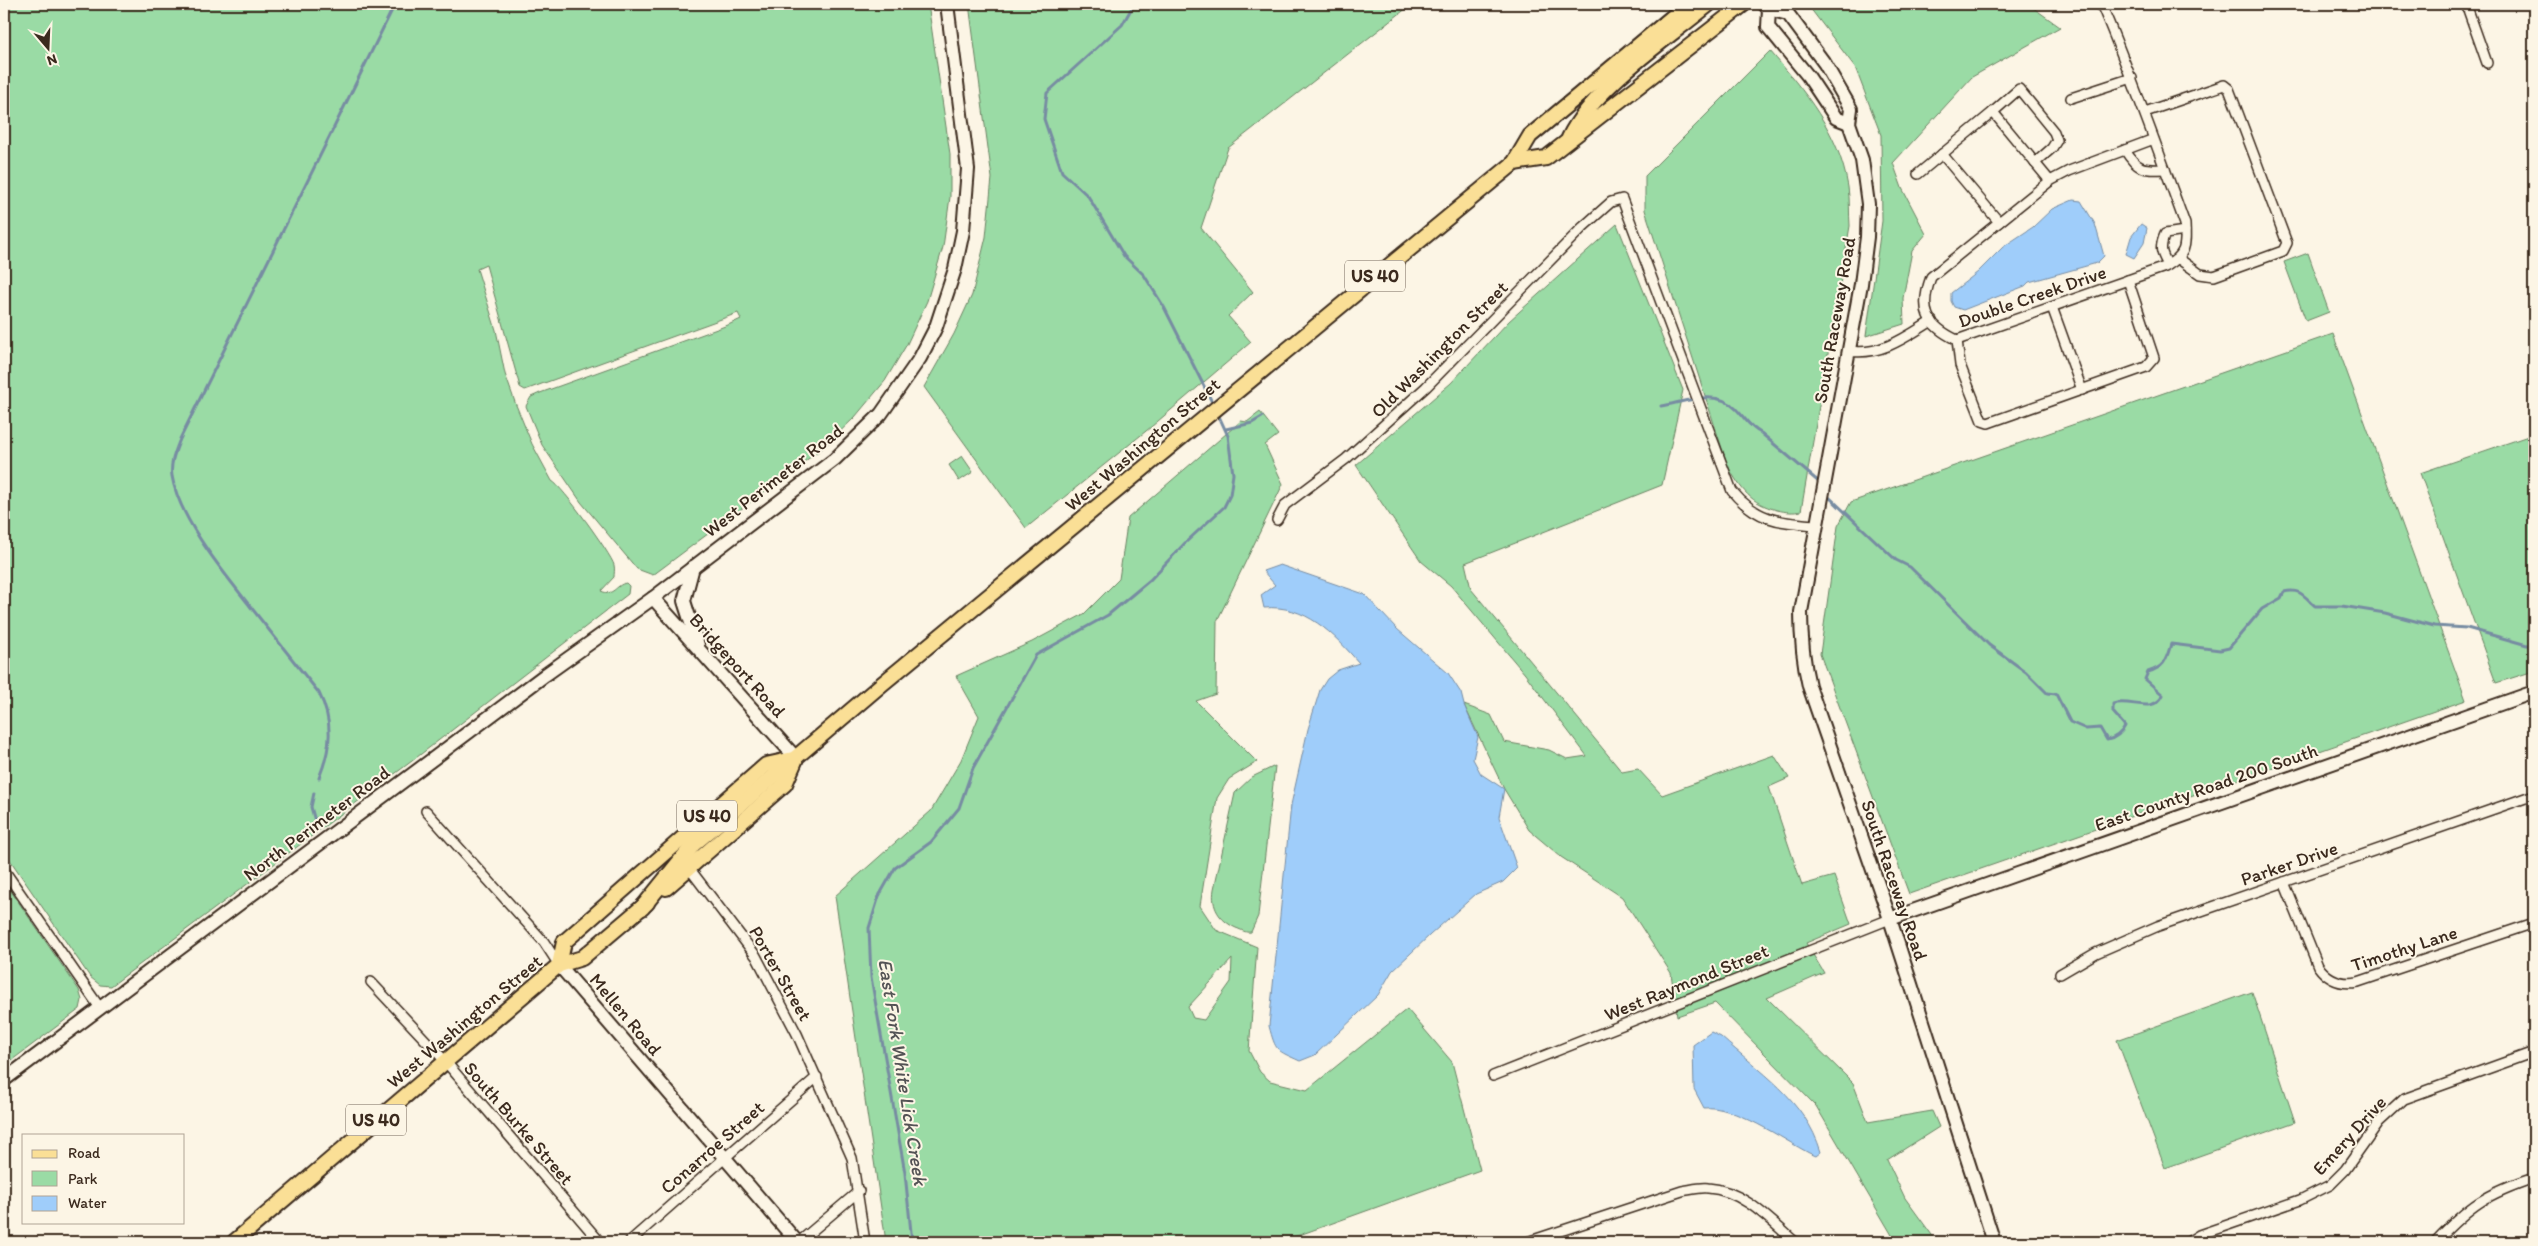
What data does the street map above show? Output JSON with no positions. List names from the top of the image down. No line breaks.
{"streets":{"main road":["US 40","West Washington Street"],"street":["Double Creek Drive","South Raceway Road","Old Washington Street","West Perimeter Road","Bridgeport Road","East County Road 200 South","North Perimeter Road","Parker Drive","Timothy Lane","Porter Street","West Raymond Street","Mellen Road","South Burke Street","Emery Drive","Conarroe Street"]},"crossings":[["South Raceway Road","Old Washington Street"],["South Raceway Road","East County Road 200 South"],["South Raceway Road","West Raymond Street"],["West Washington Street","Bridgeport Road"],["West Washington Street","Porter Street"],["West Washington Street","Mellen Road"],["West Washington Street","South Burke Street"],["West Perimeter Road","Bridgeport Road"],["West Perimeter Road","North Perimeter Road"],["Bridgeport Road","North Perimeter Road"],["East County Road 200 South","West Raymond Street"],["Parker Drive","Timothy Lane"],["Porter Street","Conarroe Street"],["Mellen Road","Conarroe Street"]],"water":["East Fork White Lick Creek"],"legend":["Road","Park","Water"],"north":"bottom"}
